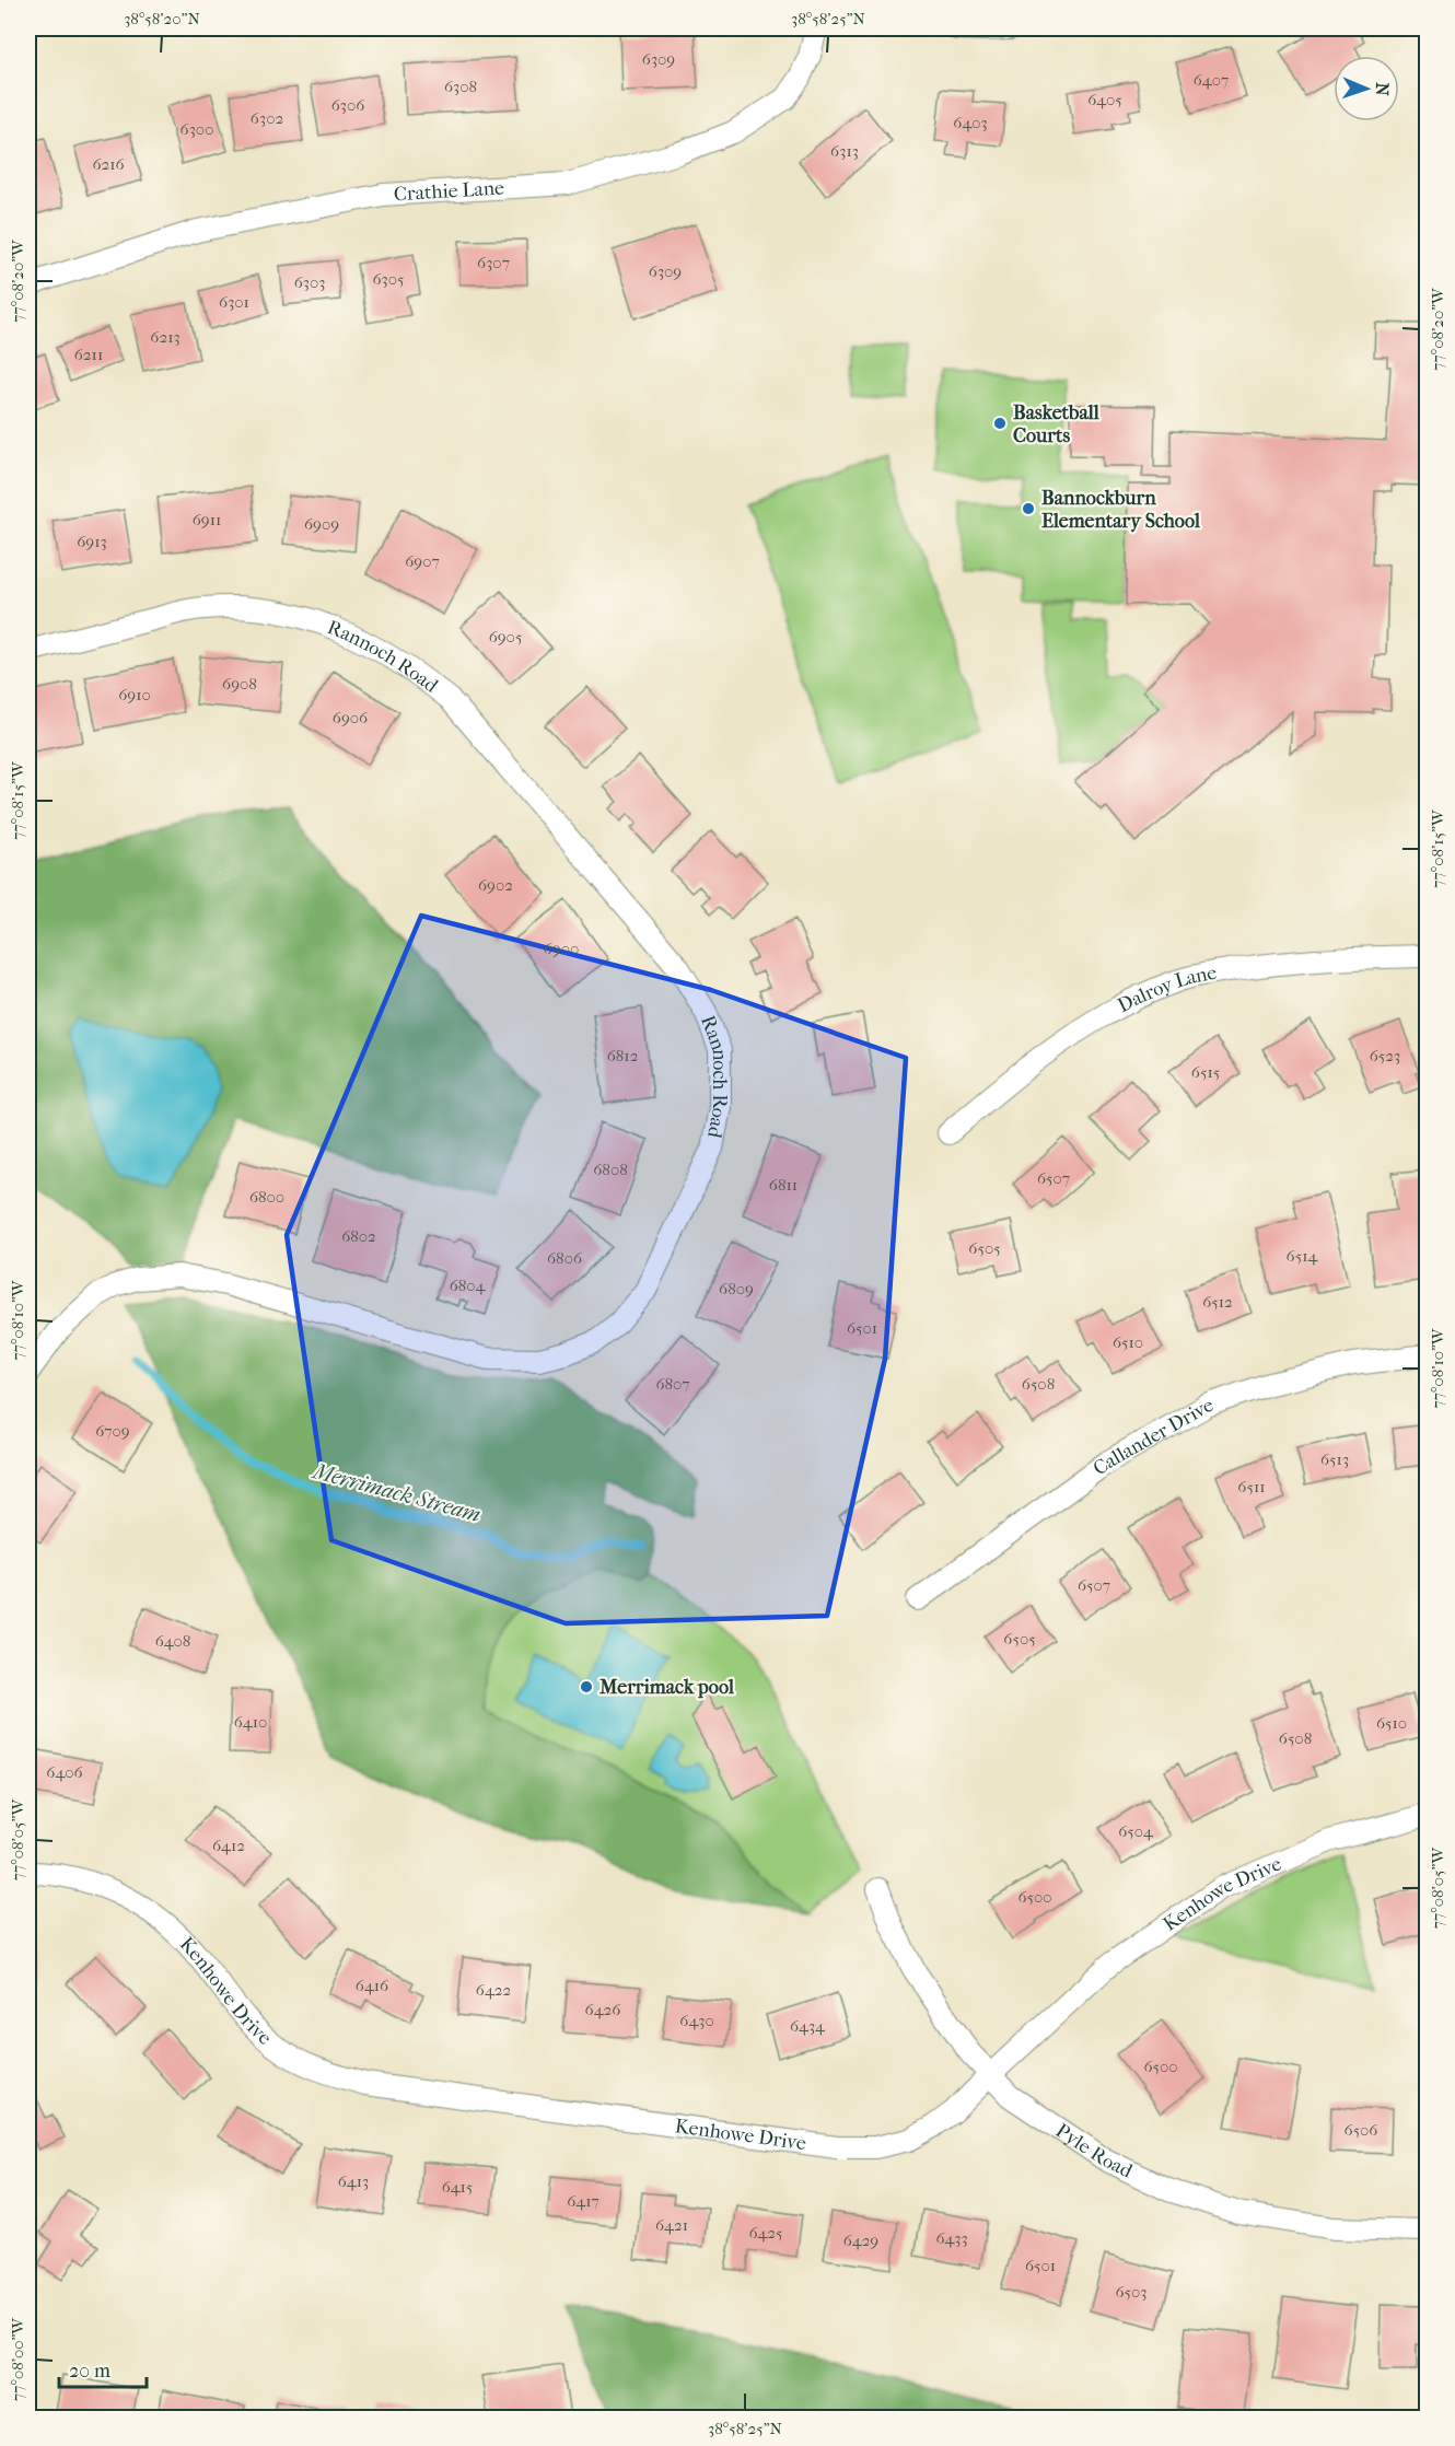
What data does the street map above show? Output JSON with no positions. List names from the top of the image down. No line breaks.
{"streets":{"street":["Crathie Lane","Rannoch Road","Dalroy Lane","Callander Drive","Kenhowe Drive","Pyle Road"]},"crossings":[["Kenhowe Drive","Pyle Road"]],"water":["Merrimack Stream"],"places":["Basketball Courts","Bannockburn Elementary School","Merrimack pool"],"house_numbers":["6309","6407","6308","6405","6306","6302","6403","6300","6313","6216","6307","6309","6305","6303","6301","6213","6211","6911","6909","6913","6907","6905","6908","6910","6906","6902","6900","6812","6523","6515","6808","6507","6811","6800","6802","6505","6514","6806","6804","6809","6512","6501","6510","6807","6508","6709","6513","6511","6507","6505","6408","6410","6510","6508","6406","6504","6412","6500","6416","6422","6426","6430","6434","6500","6506","6413","6415","6417","6421","6425","6433","6429","6501","6503"],"scale_bar":"20 m","north":"right","coordinates":["38°58'20\"N","38°58'25\"N","77°08'20\"W","77°08'15\"W","77°08'10\"W","77°08'05\"W","77°08'00\"W"]}
